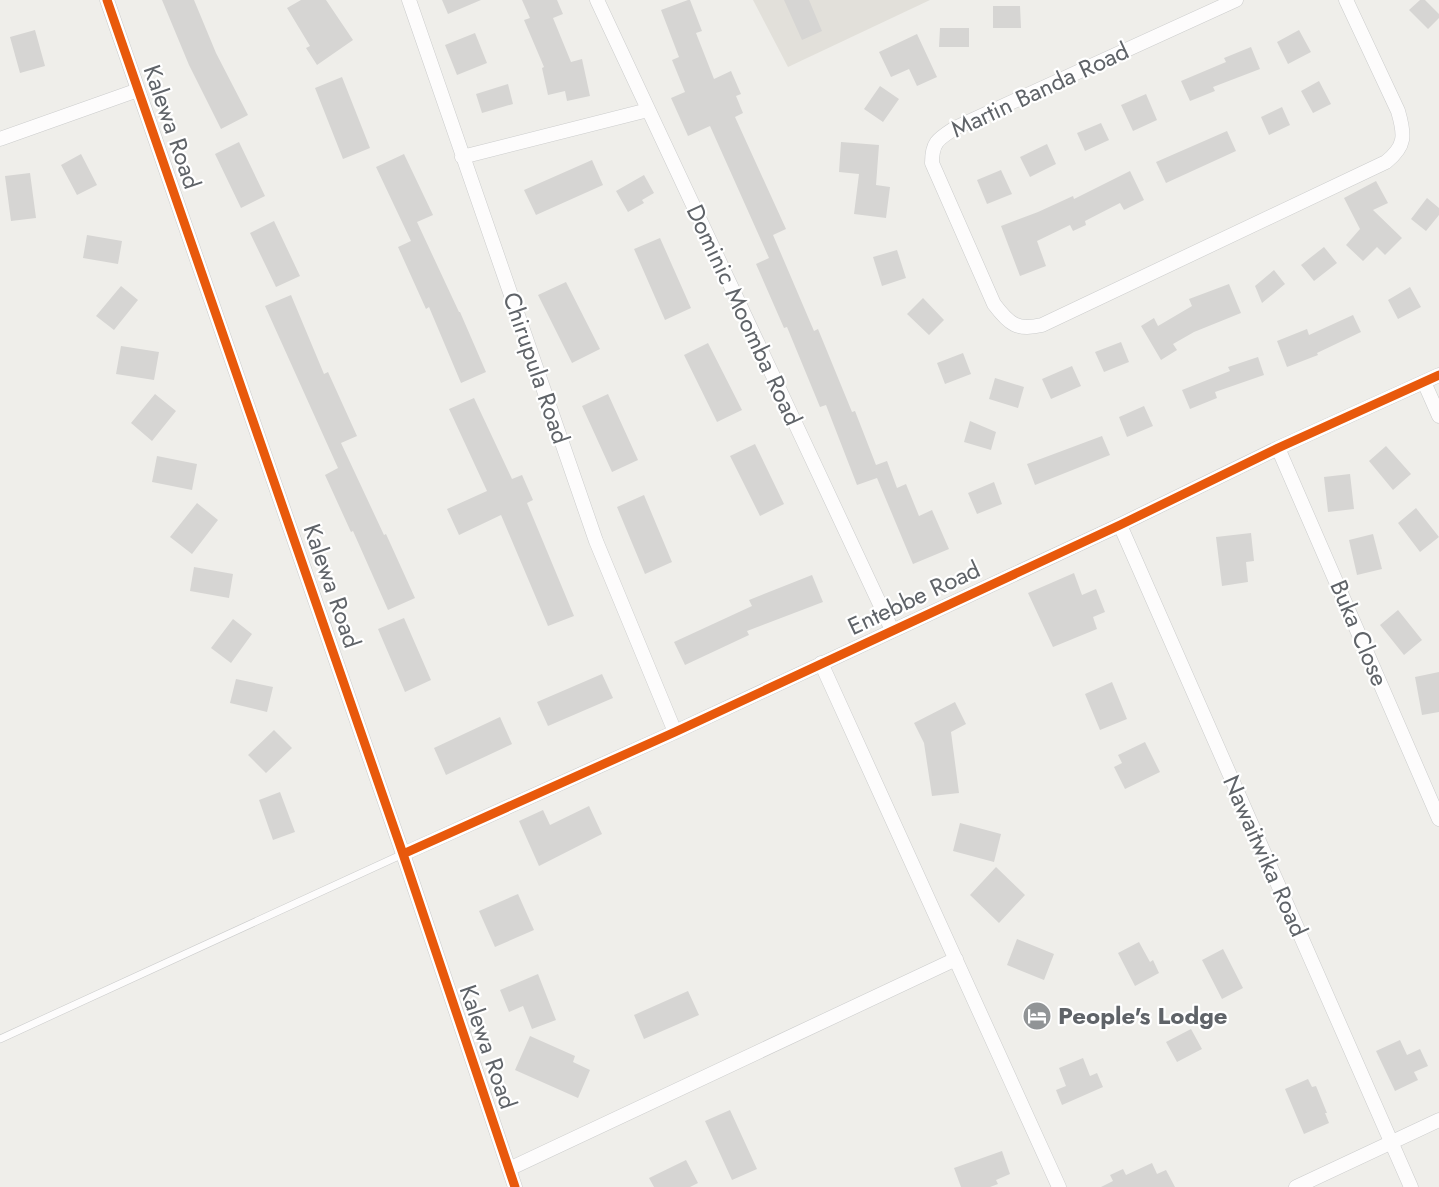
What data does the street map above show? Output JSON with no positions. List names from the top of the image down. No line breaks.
{"streets":{"street":["Martin Banda Road","Kalewa Road","Dominic Moomba Road","Chirupula Road","Entebbe Road","Buka Close","Nawaitwika Road"]},"crossings":[["Kalewa Road","Entebbe Road"],["Dominic Moomba Road","Entebbe Road"],["Chirupula Road","Entebbe Road"],["Entebbe Road","Buka Close"],["Entebbe Road","Nawaitwika Road"]],"places":{"hotel":["People's Lodge"]}}
